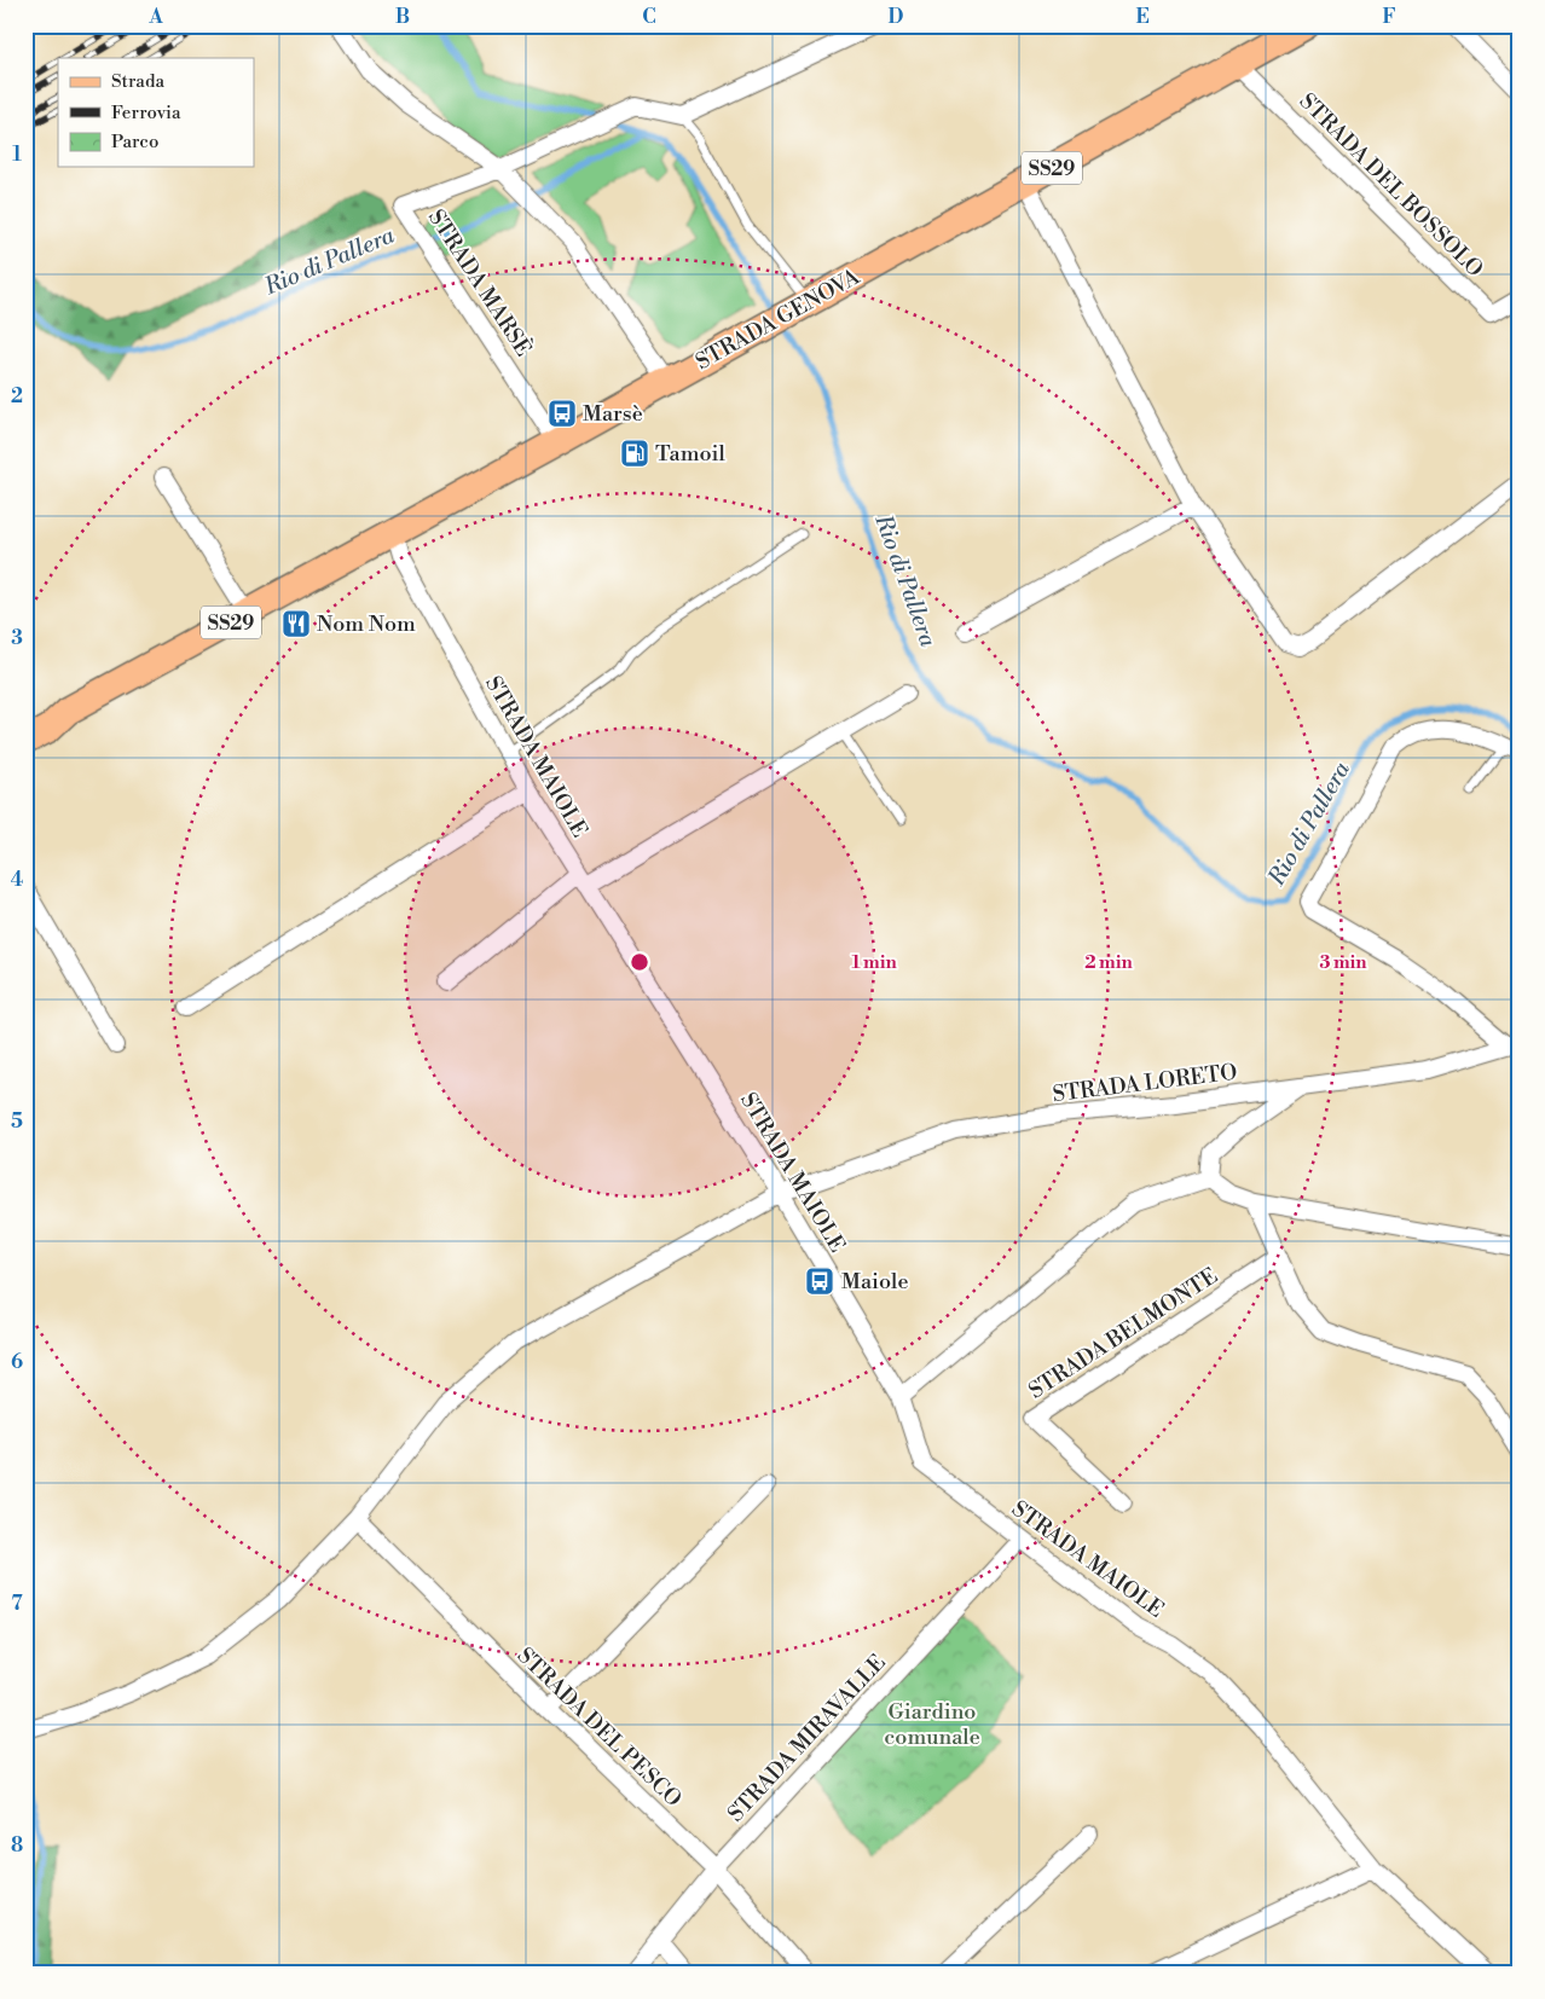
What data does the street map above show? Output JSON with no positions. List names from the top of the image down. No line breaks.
{"streets":{"main road":["SS29","STRADA GENOVA"],"street":["STRADA DEL BOSSOLO","STRADA MARSÈ","STRADA MAIOLE","STRADA LORETO","STRADA BELMONTE","STRADA DEL PESCO","STRADA MIRAVALLE"]},"crossings":[["STRADA DEL BOSSOLO","STRADA GENOVA"],["STRADA MARSÈ","STRADA GENOVA"],["STRADA GENOVA","STRADA MAIOLE"],["STRADA MAIOLE","STRADA LORETO"],["STRADA MAIOLE","STRADA MIRAVALLE"],["STRADA LORETO","STRADA DEL PESCO"],["STRADA DEL PESCO","STRADA MIRAVALLE"]],"water":["Rio di Pallera"],"parks":["Giardino comunale"],"places":{"bus stop":["Marsè","Maiole"],"fuel station":["Tamoil"],"restaurant":["Nom Nom"]},"legend":["Strada","Ferrovia","Parco"],"grid":{"columns":["A","B","C","D","E","F"],"rows":["1","2","3","4","5","6","7","8"]},"rings":["1 min","2 min","3 min"]}
